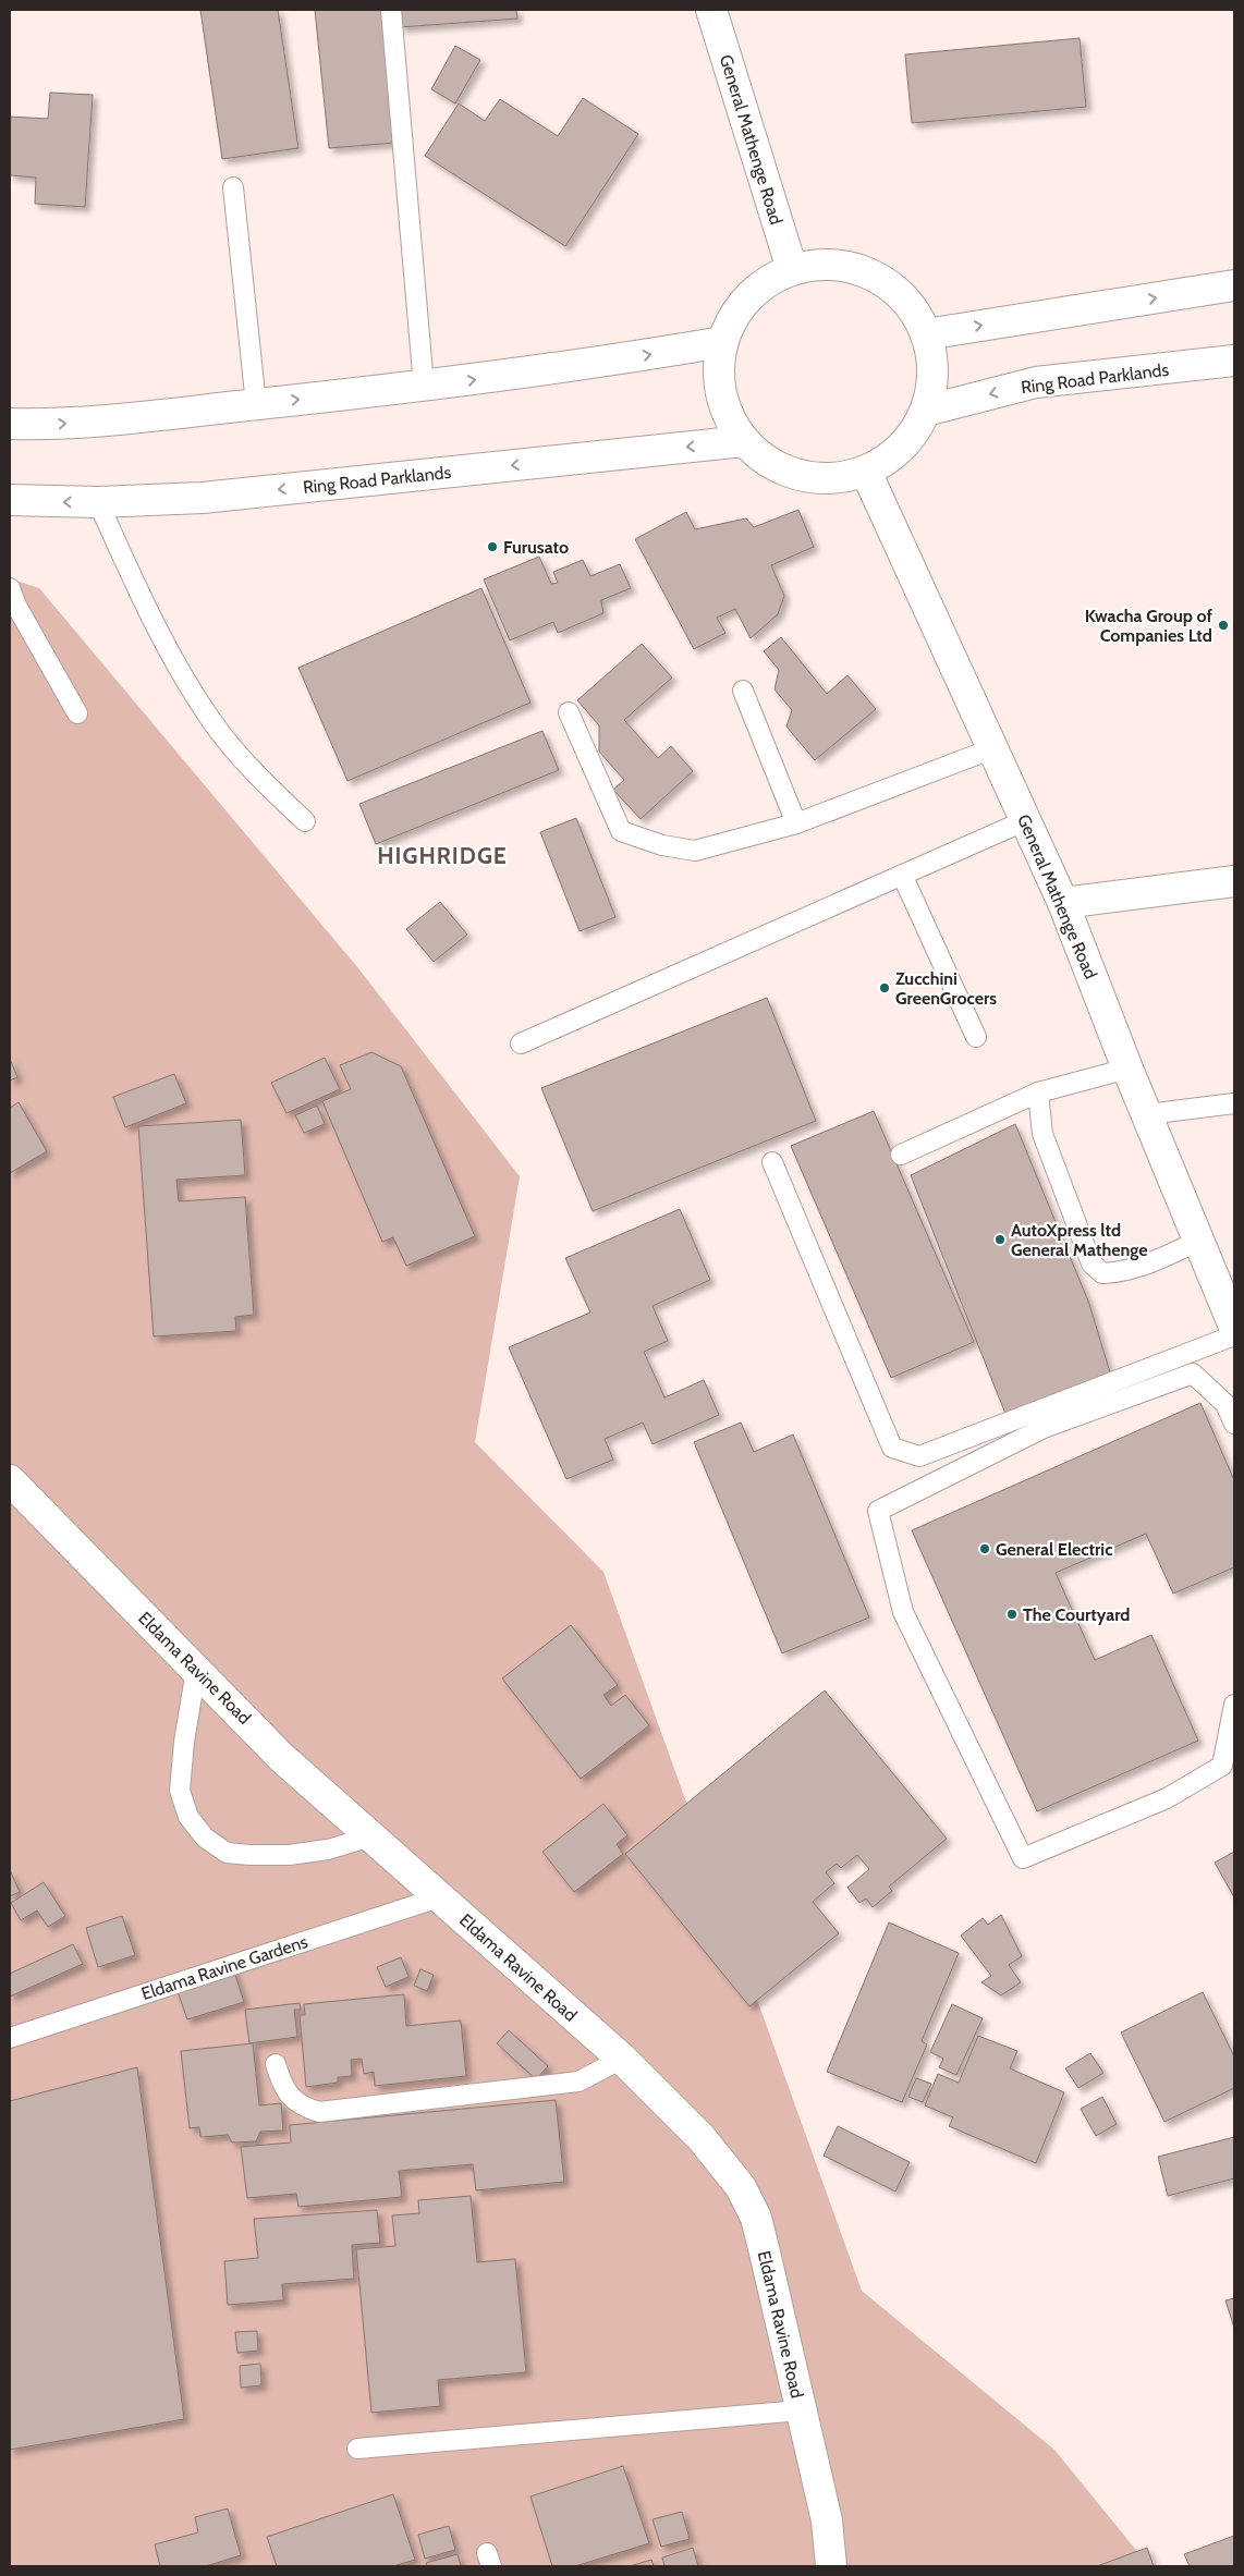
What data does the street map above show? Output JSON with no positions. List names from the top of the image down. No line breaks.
{"streets":{"street":["General Mathenge Road","Ring Road Parklands","Eldama Ravine Road"],"lane":["Eldama Ravine Gardens"]},"crossings":[["Eldama Ravine Road","Eldama Ravine Gardens"]],"districts":["HIGHRIDGE"],"places":["Furusato","Kwacha Group of Companies Ltd","Zucchini GreenGrocers","AutoXpress ltd General Mathenge","General Electric","The Courtyard"]}
